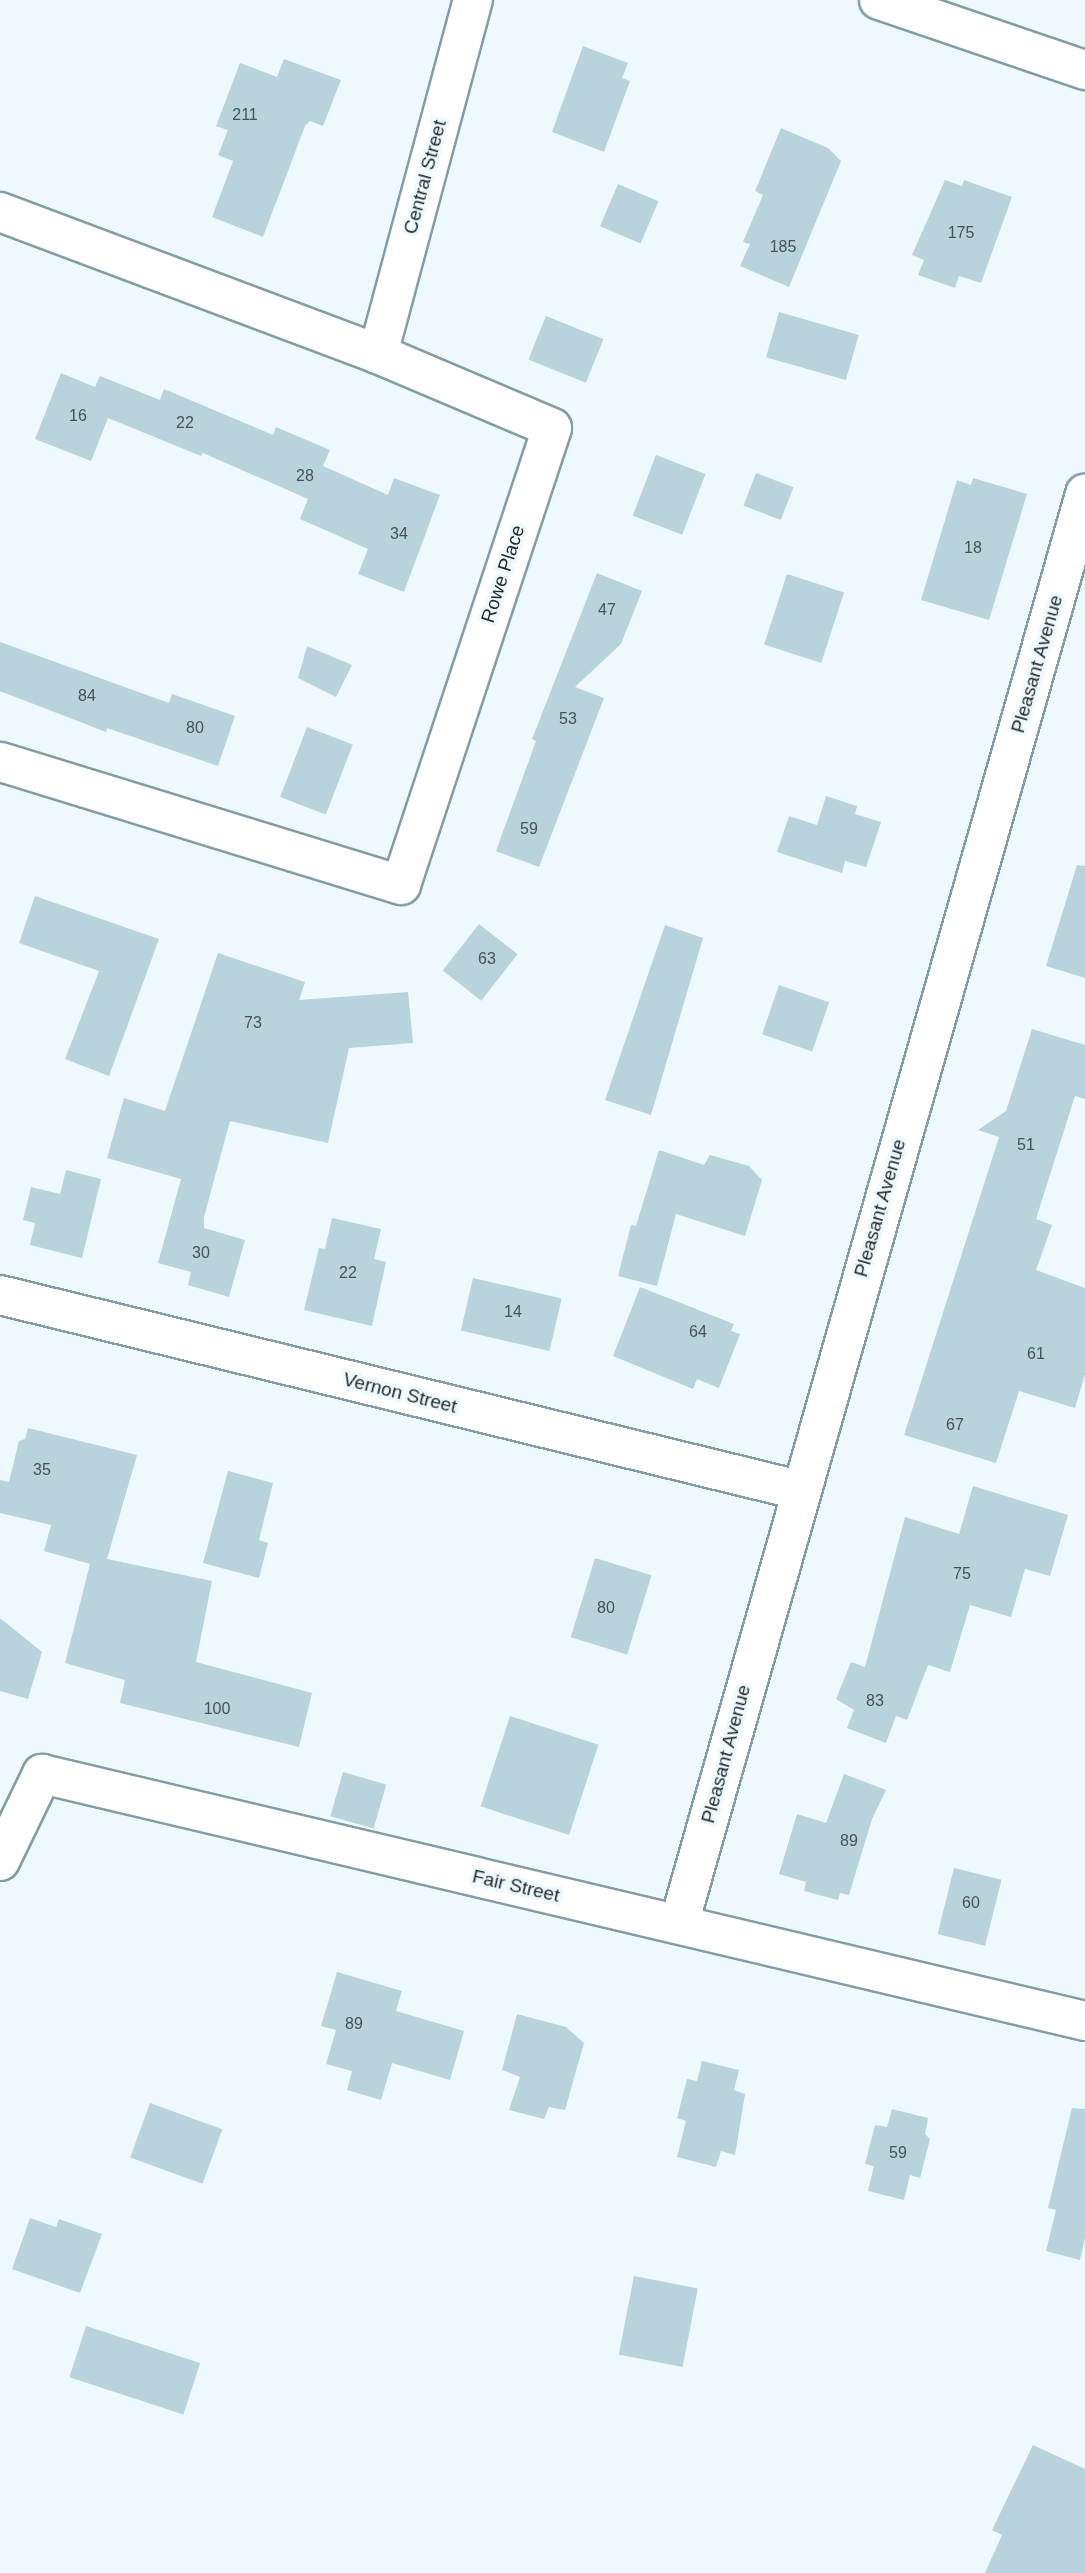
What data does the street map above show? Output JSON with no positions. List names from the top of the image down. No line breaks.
{"streets":{"street":["Central Street","Rowe Place","Pleasant Avenue","Vernon Street","Fair Street"]},"crossings":[["Central Street","Rowe Place"],["Pleasant Avenue","Vernon Street"],["Pleasant Avenue","Fair Street"]],"house_numbers":["211","175","185","16","22","28","34","18","47","84","53","80","59","63","73","51","30","22","14","64","61","67","35","75","80","83","100","89","60","89","59"]}
